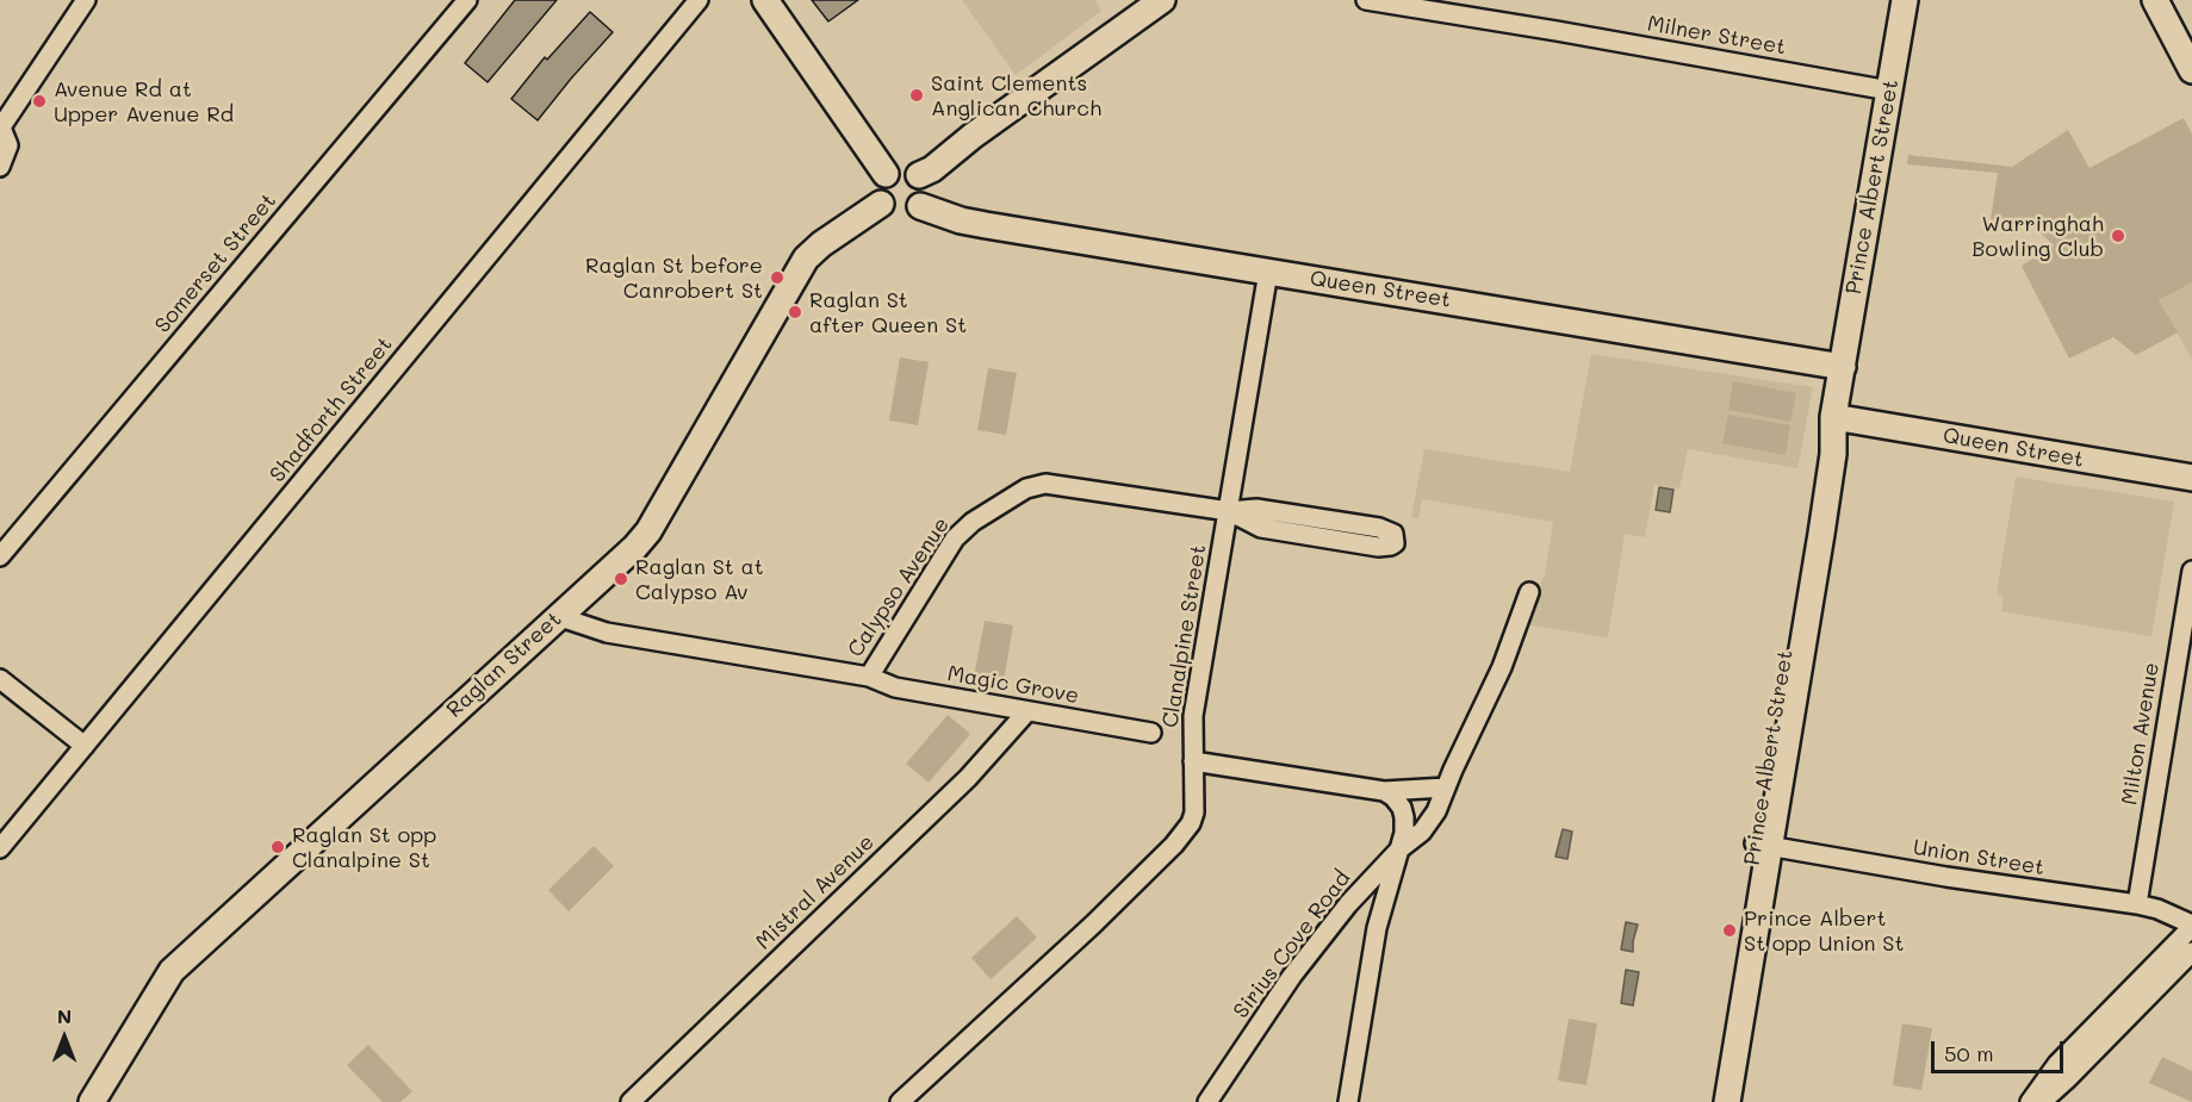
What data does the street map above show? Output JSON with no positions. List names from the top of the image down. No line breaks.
{"streets":{"street":["Milner Street","Prince Albert Street","Somerset Street","Queen Street","Shadforth Street","Calypso Avenue","Clanalpine Street","Raglan Street","Magic Grove","Milton Avenue","Union Street","Mistral Avenue","Sirius Cove Road"]},"crossings":[["Milner Street","Prince Albert Street"],["Prince Albert Street","Queen Street"],["Prince Albert Street","Union Street"],["Queen Street","Clanalpine Street"],["Queen Street","Raglan Street"],["Calypso Avenue","Clanalpine Street"],["Calypso Avenue","Raglan Street"],["Calypso Avenue","Magic Grove"],["Magic Grove","Mistral Avenue"],["Milton Avenue","Union Street"]],"places":["Saint Clements Anglican Church","Avenue Rd at Upper Avenue Rd","Warringhah Bowling Club","Raglan St before Canrobert St","Raglan St after Queen St","Raglan St at Calypso Av","Raglan St opp Clanalpine St","Prince Albert St opp Union St"],"scale_bar":"50 m","north":"top"}
